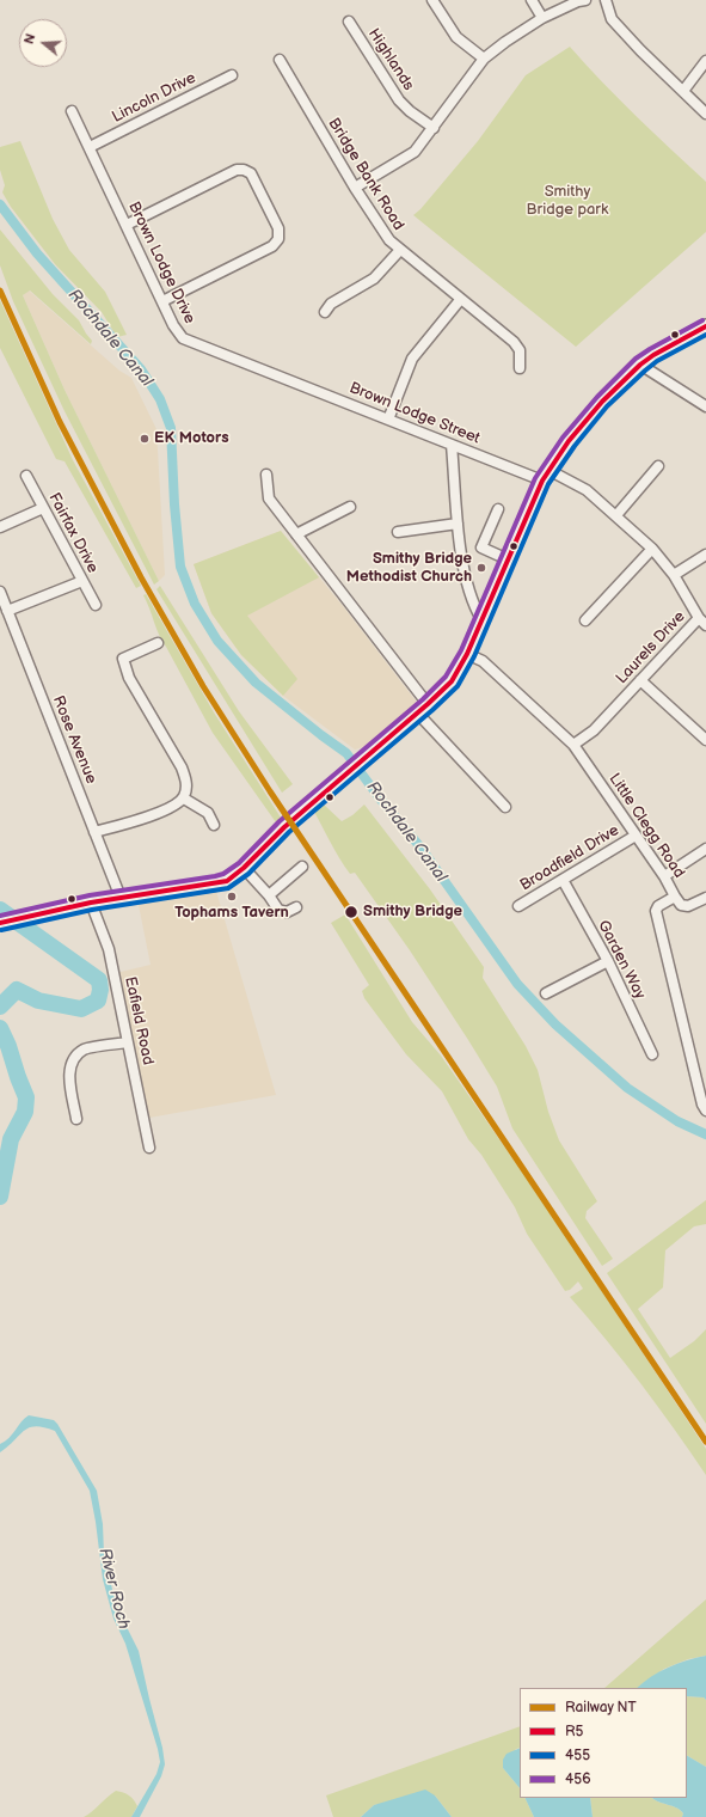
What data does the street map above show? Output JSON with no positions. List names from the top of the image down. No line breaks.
{"streets":{"street":["Highlands","Lincoln Drive","Bridge Bank Road","Brown Lodge Drive","Brown Lodge Street","Fairfax Drive","Laurels Drive","Rose Avenue","Little Clegg Road","Broadfield Drive","Garden Way","Eafield Road"]},"crossings":[["Lincoln Drive","Brown Lodge Drive"],["Brown Lodge Drive","Brown Lodge Street"],["Brown Lodge Street","Laurels Drive"],["Laurels Drive","Little Clegg Road"],["Little Clegg Road","Broadfield Drive"],["Broadfield Drive","Garden Way"]],"water":["Rochdale Canal","River Roch"],"parks":["Smithy Bridge park"],"places":["EK Motors","Smithy Bridge Methodist Church","Tophams Tavern","Smithy Bridge"],"lines":["rail line NT","transit line 456","transit line R5","transit line 455"],"legend":["Railway NT","R5","455","456"],"north":"left"}
